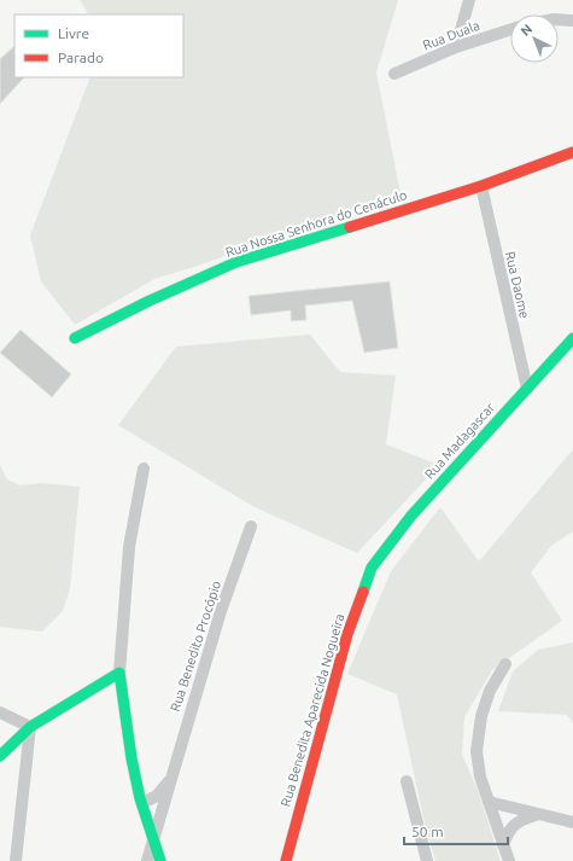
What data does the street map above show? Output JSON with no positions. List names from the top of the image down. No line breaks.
{"streets":{"street":["Rua Duala","Rua Nossa Senhora do Cenáculo","Rua Daome","Rua Madagascar","Rua Benedito Procópio","Rua Benedita Aparecida Nogueira"]},"crossings":[["Rua Nossa Senhora do Cenáculo","Rua Daome"],["Rua Daome","Rua Madagascar"],["Rua Madagascar","Rua Benedita Aparecida Nogueira"]],"legend":["Livre","Parado"],"scale_bar":"50 m","north":"top left"}
